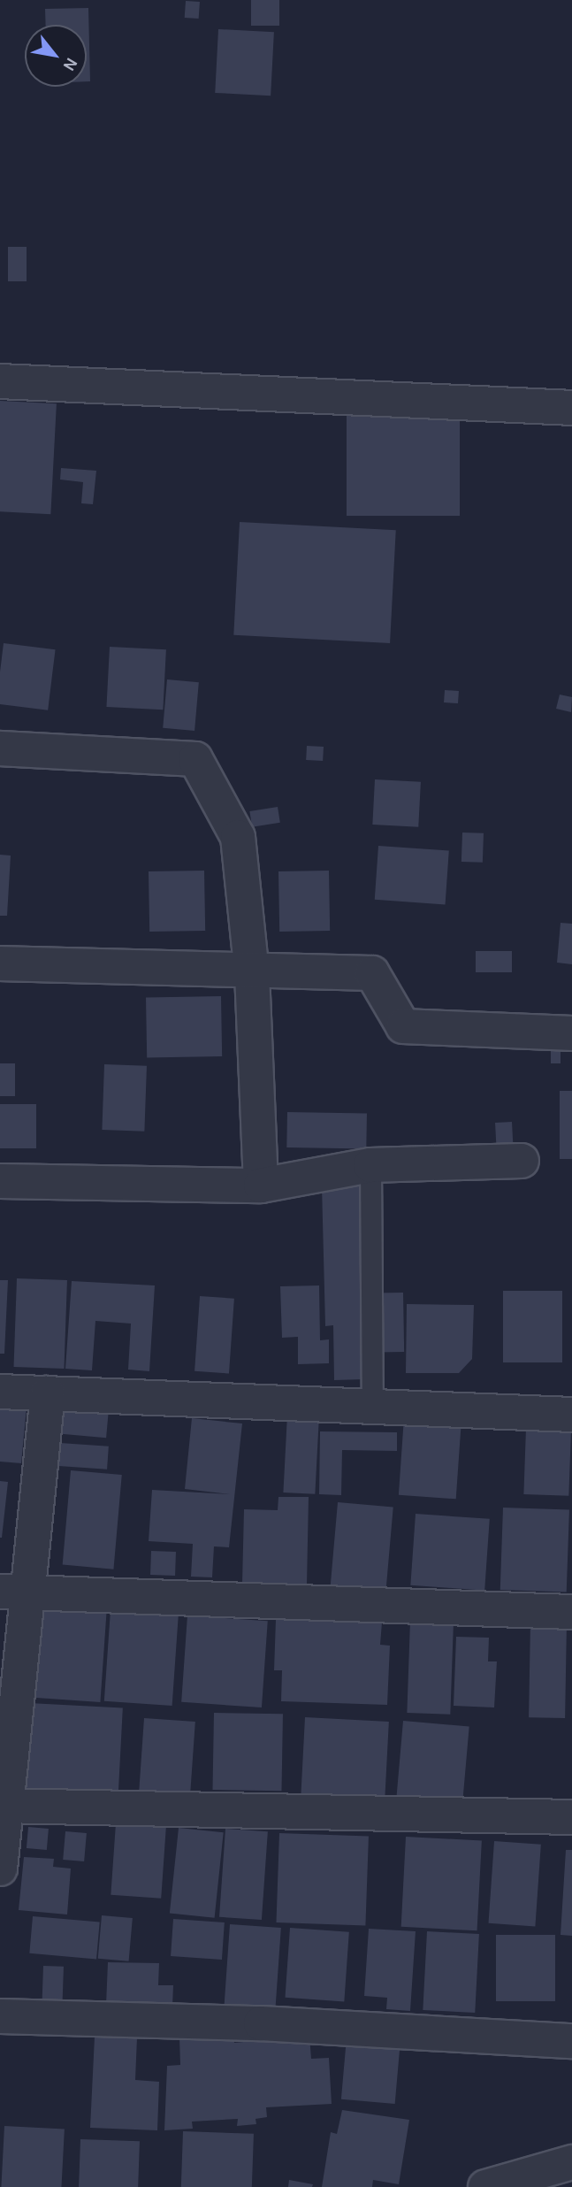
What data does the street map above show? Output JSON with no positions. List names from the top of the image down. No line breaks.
{"north":"bottom right"}
